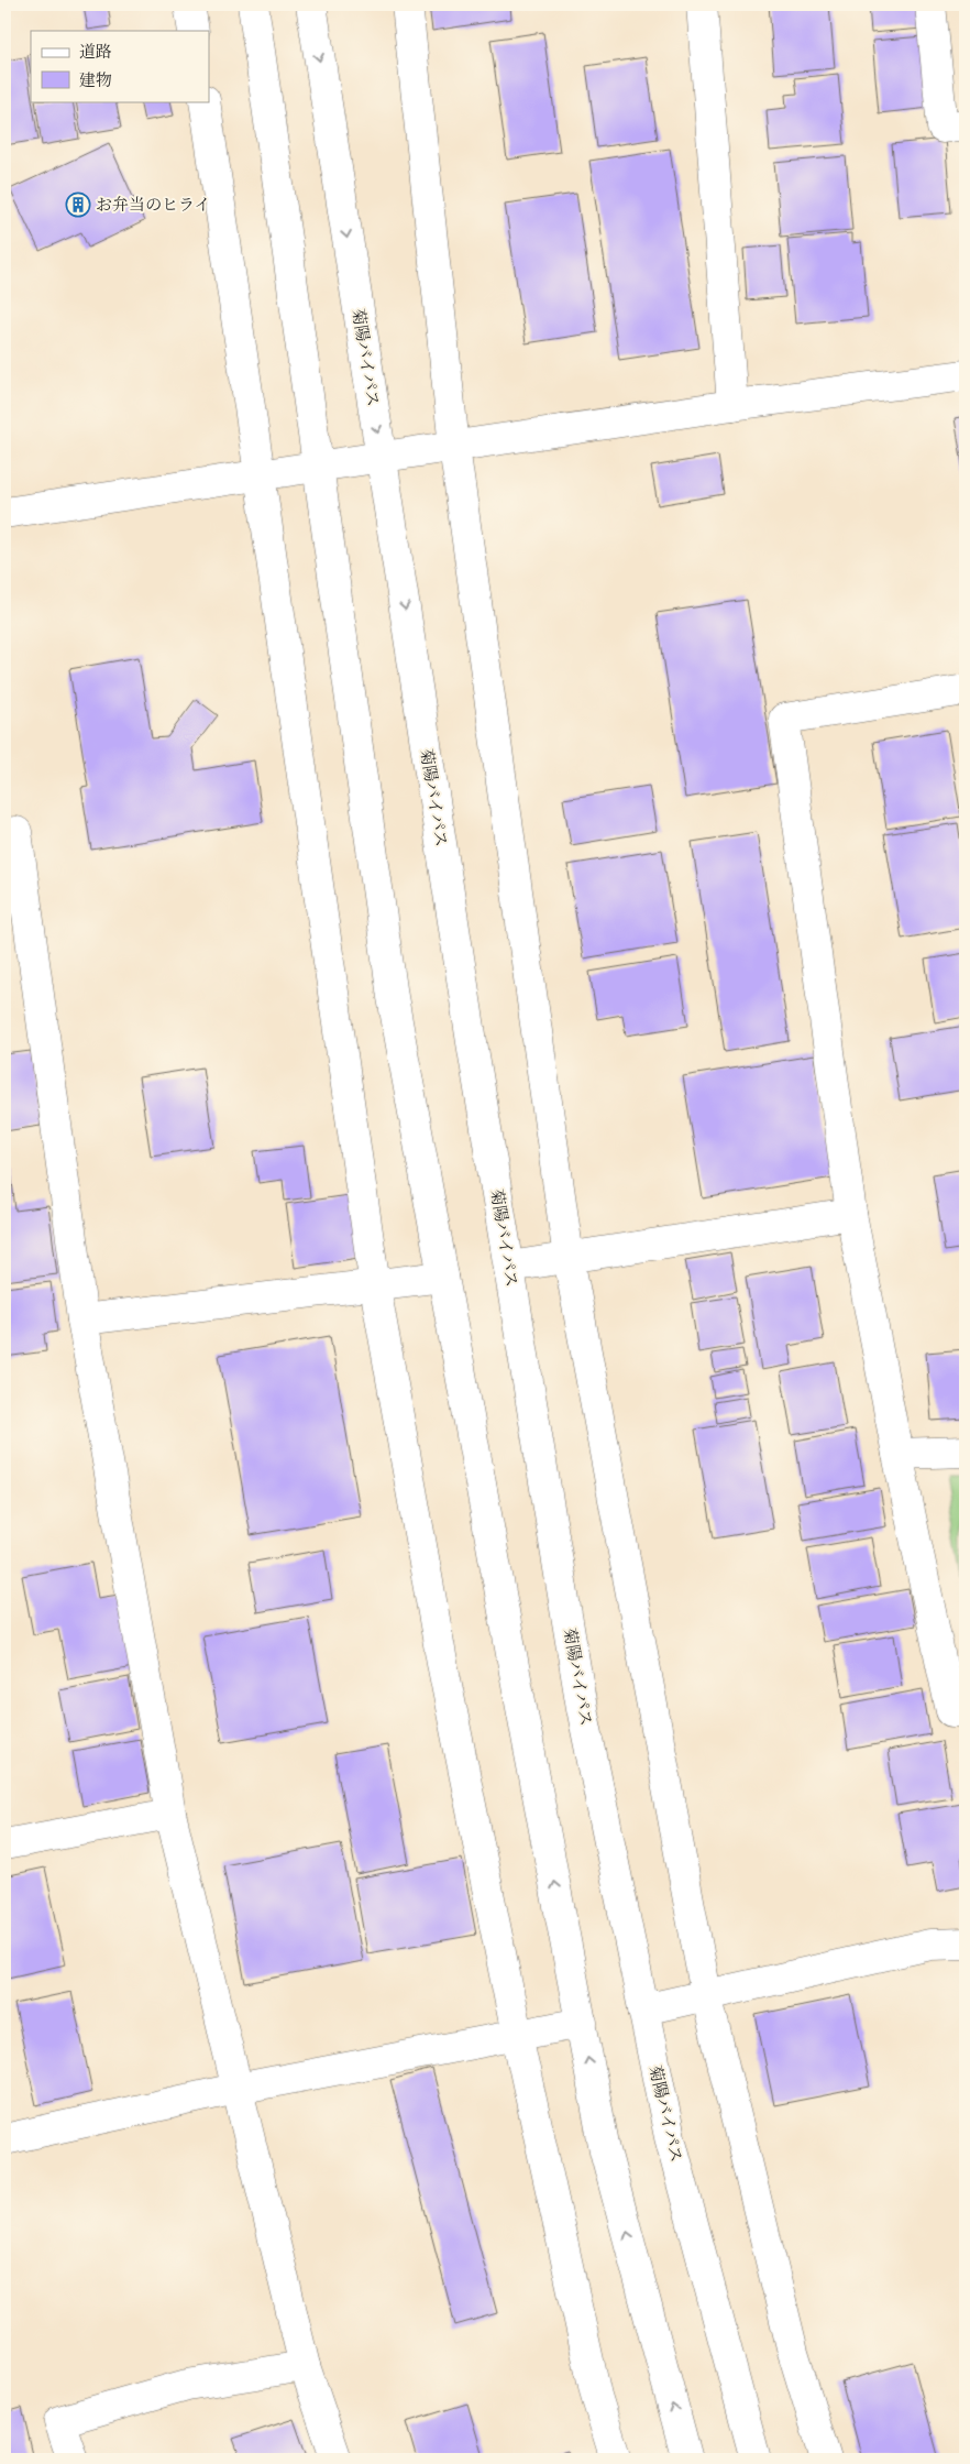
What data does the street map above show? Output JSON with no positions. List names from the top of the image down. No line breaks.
{"streets":{"main road":["菊陽バイパス"]},"places":{"building":["お弁当のヒライ"]},"legend":["道路","建物"]}
